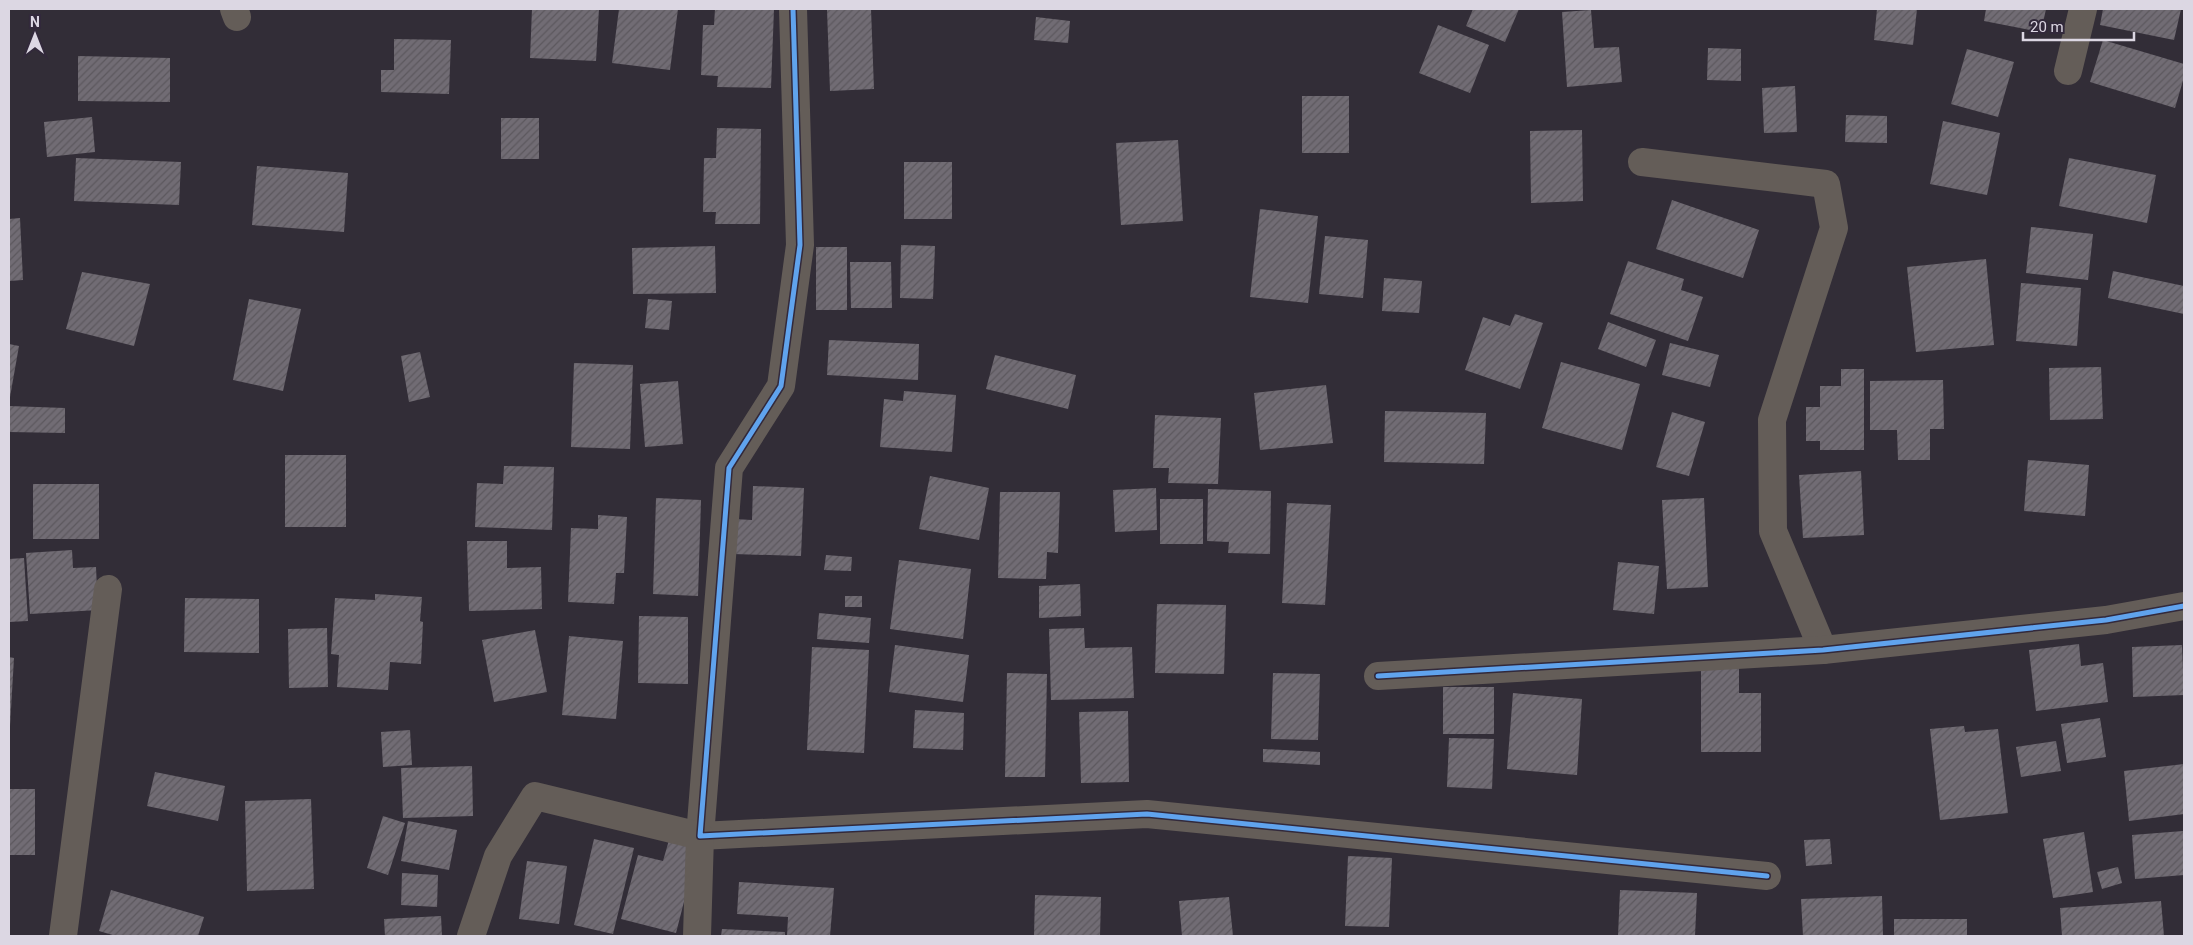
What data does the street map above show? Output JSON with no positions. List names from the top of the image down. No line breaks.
{"scale_bar":"20 m","north":"top"}
